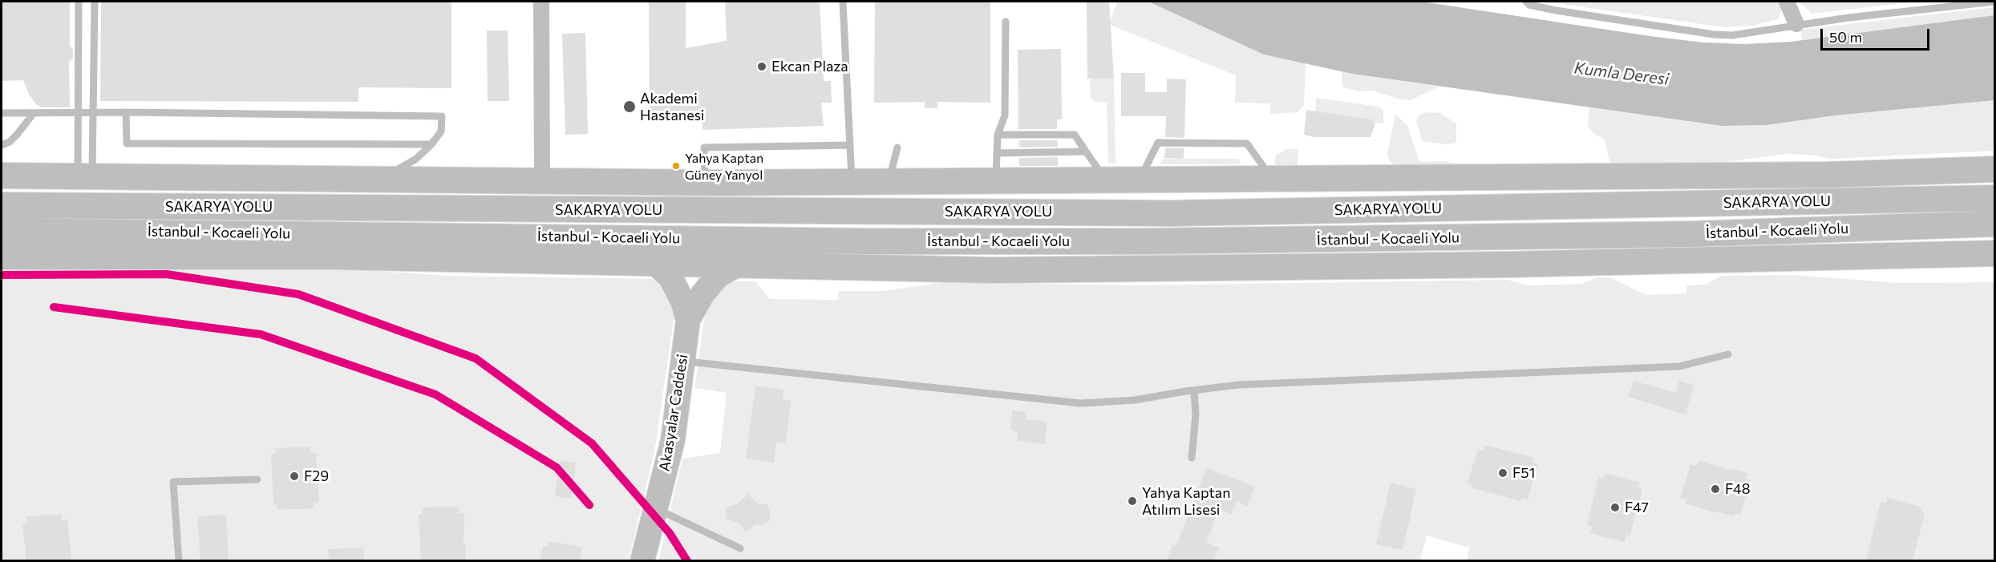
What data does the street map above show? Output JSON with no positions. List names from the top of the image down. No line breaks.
{"streets":{"highway":["SAKARYA YOLU","İstanbul - Kocaeli Yolu"],"main road":["Akasyalar Caddesi"]},"water":["Kumla Deresi"],"places":["Ekcan Plaza","Akademi Hastanesi","Yahya Kaptan Güney Yanyol","F51","F29","F48","Yahya Kaptan Atılım Lisesi","F47"],"scale_bar":"50 m"}
